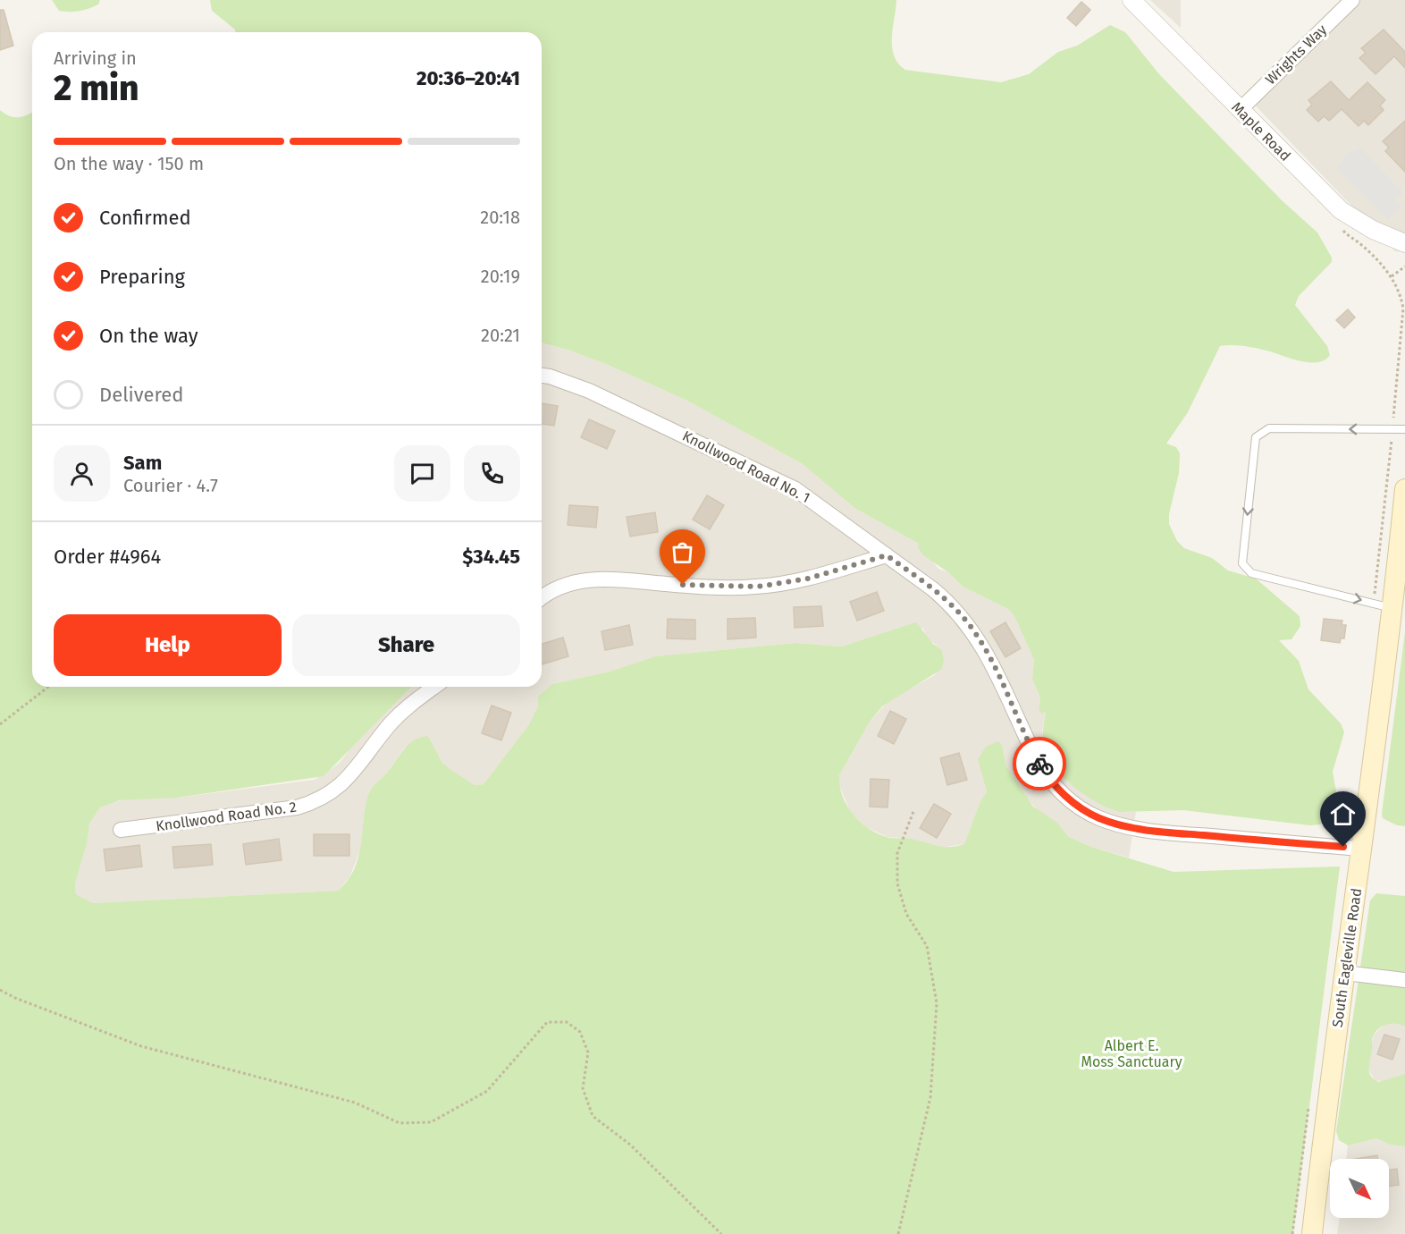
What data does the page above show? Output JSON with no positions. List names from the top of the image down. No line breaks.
{"streets":{"main road":["South Eagleville Road"],"street":["Wrights Way","Maple Road","Knollwood Road No. 1","Knollwood Road No. 2"]},"crossings":[["Wrights Way","Maple Road"],["Knollwood Road No. 1","South Eagleville Road"]],"parks":["Albert E. Moss Sanctuary"],"north":"bottom right","page":{"heading":["2 min","Arriving in","20:36–20:41"],"panel":["Sam","Courier · 4.7","Order #4964","$34.45"],"bar":"On the way · 150 m","list":[["Confirmed","20:18"],["Preparing","20:19"],["On the way","20:21"],"Delivered"],"buttons":["Help","Share"]}}
